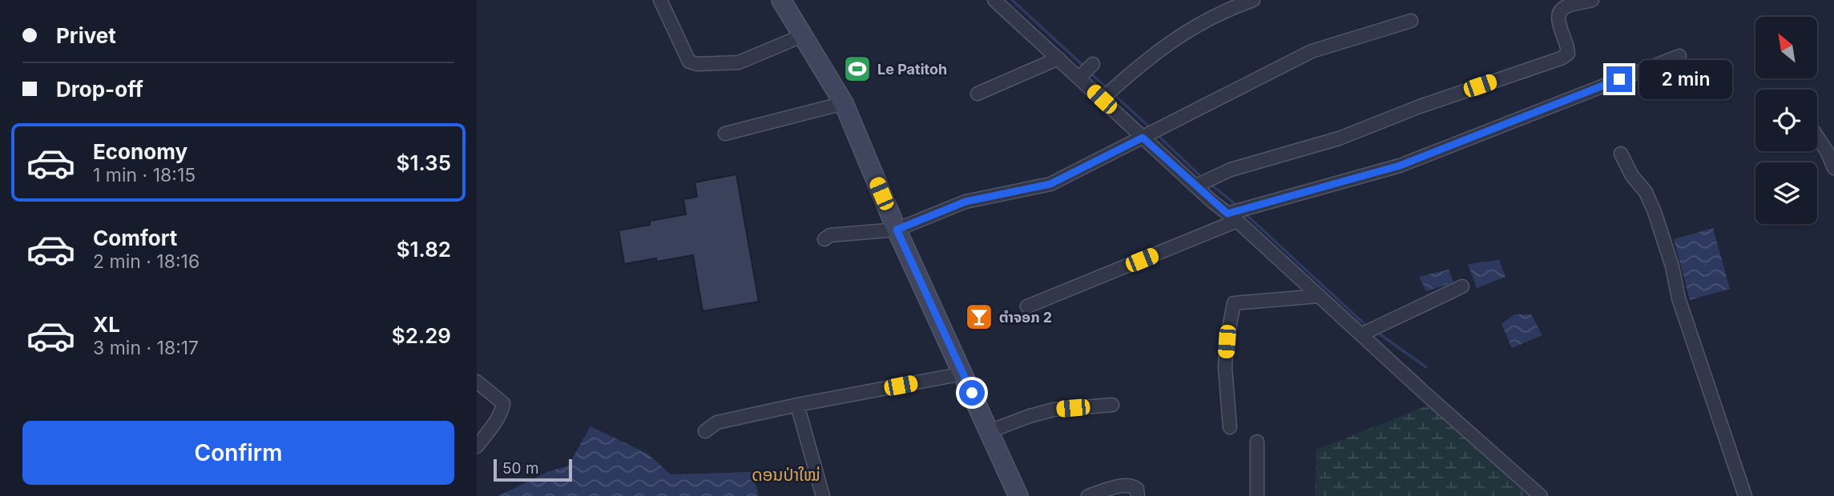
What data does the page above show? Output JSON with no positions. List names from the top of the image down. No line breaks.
{"districts":["ດອນປ່າໃໝ່"],"places":{"sports":["Le Patitoh"],"bar":["ຕຳຈອກ 2"]},"scale_bar":"50 m","north":"top left","page":{"banner":["Privet","Drop-off"],"bubble":"2 min","list":[{"name":"Economy","note":"1 min · 18:15","value":"$1.35"},{"name":"Comfort","note":"2 min · 18:16","value":"$1.82"},{"name":"XL","note":"3 min · 18:17","value":"$2.29"}],"buttons":"Confirm","scale":"50 m"}}
